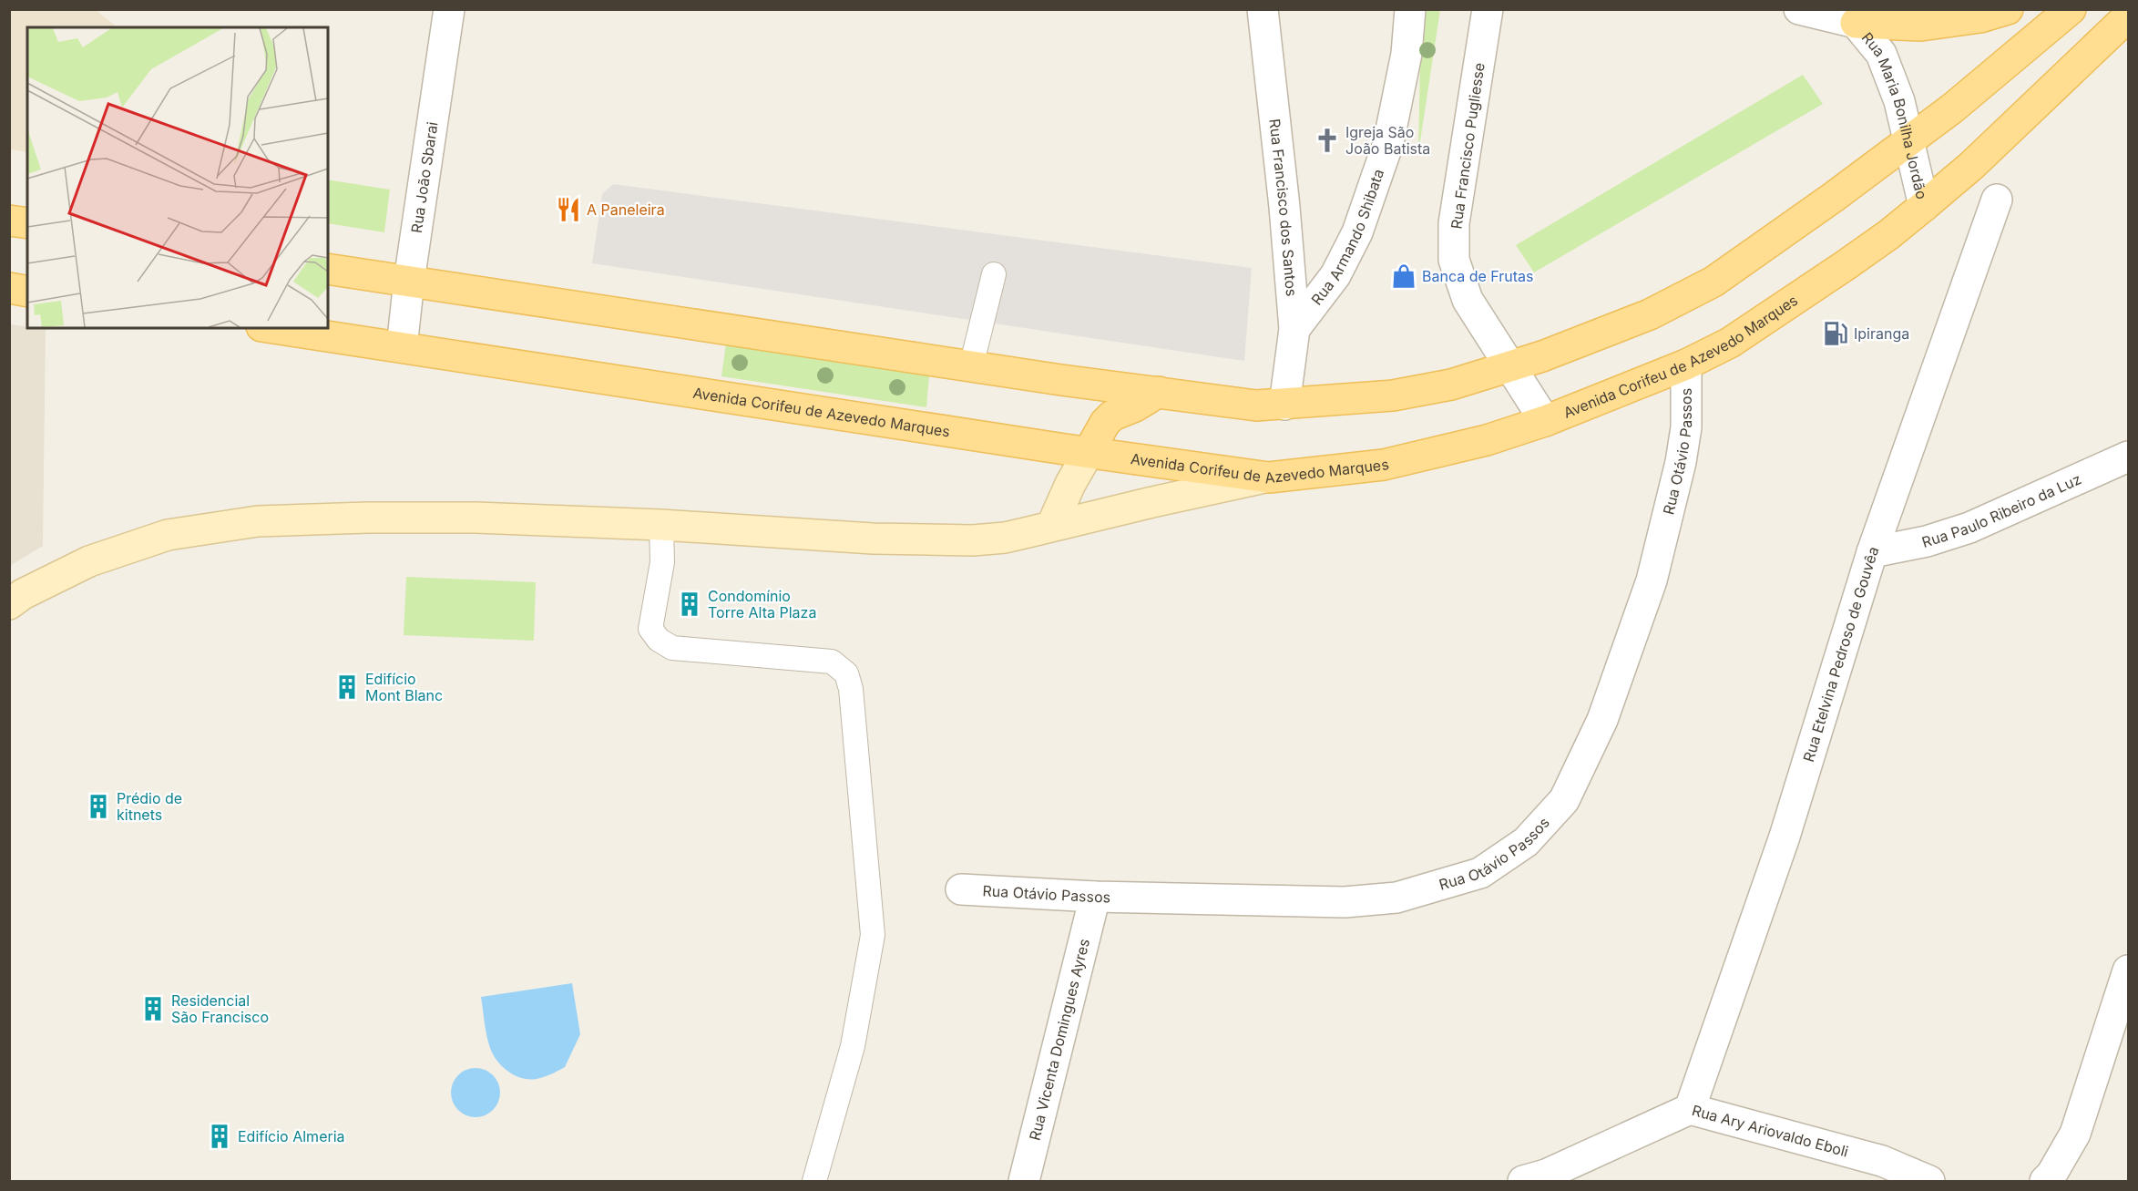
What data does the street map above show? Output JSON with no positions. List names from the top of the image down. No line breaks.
{"streets":{"main road":["Avenida Corifeu de Azevedo Marques"],"street":["Rua Maria Bonilha Jordão","Rua Francisco Pugliesse","Rua João Sbarai","Rua Francisco dos Santos","Rua Armando Shibata","Rua Otávio Passos","Rua Paulo Ribeiro da Luz","Rua Etelvina Pedroso de Gouvêa","Rua Vicenta Domingues Ayres","Rua Ary Ariovaldo Eboli"]},"crossings":[["Rua Maria Bonilha Jordão","Avenida Corifeu de Azevedo Marques"],["Rua Francisco Pugliesse","Avenida Corifeu de Azevedo Marques"],["Rua João Sbarai","Avenida Corifeu de Azevedo Marques"],["Rua Francisco dos Santos","Rua Armando Shibata"],["Avenida Corifeu de Azevedo Marques","Rua Otávio Passos"],["Rua Otávio Passos","Rua Vicenta Domingues Ayres"],["Rua Paulo Ribeiro da Luz","Rua Etelvina Pedroso de Gouvêa"],["Rua Etelvina Pedroso de Gouvêa","Rua Ary Ariovaldo Eboli"]],"places":{"church":["Igreja São João Batista"],"restaurant":["A Paneleira"],"shop":["Banca de Frutas"],"fuel station":["Ipiranga"],"building":["Condomínio Torre Alta Plaza","Edifício Mont Blanc","Prédio de kitnets","Residencial São Francisco","Edifício Almeria"]}}
